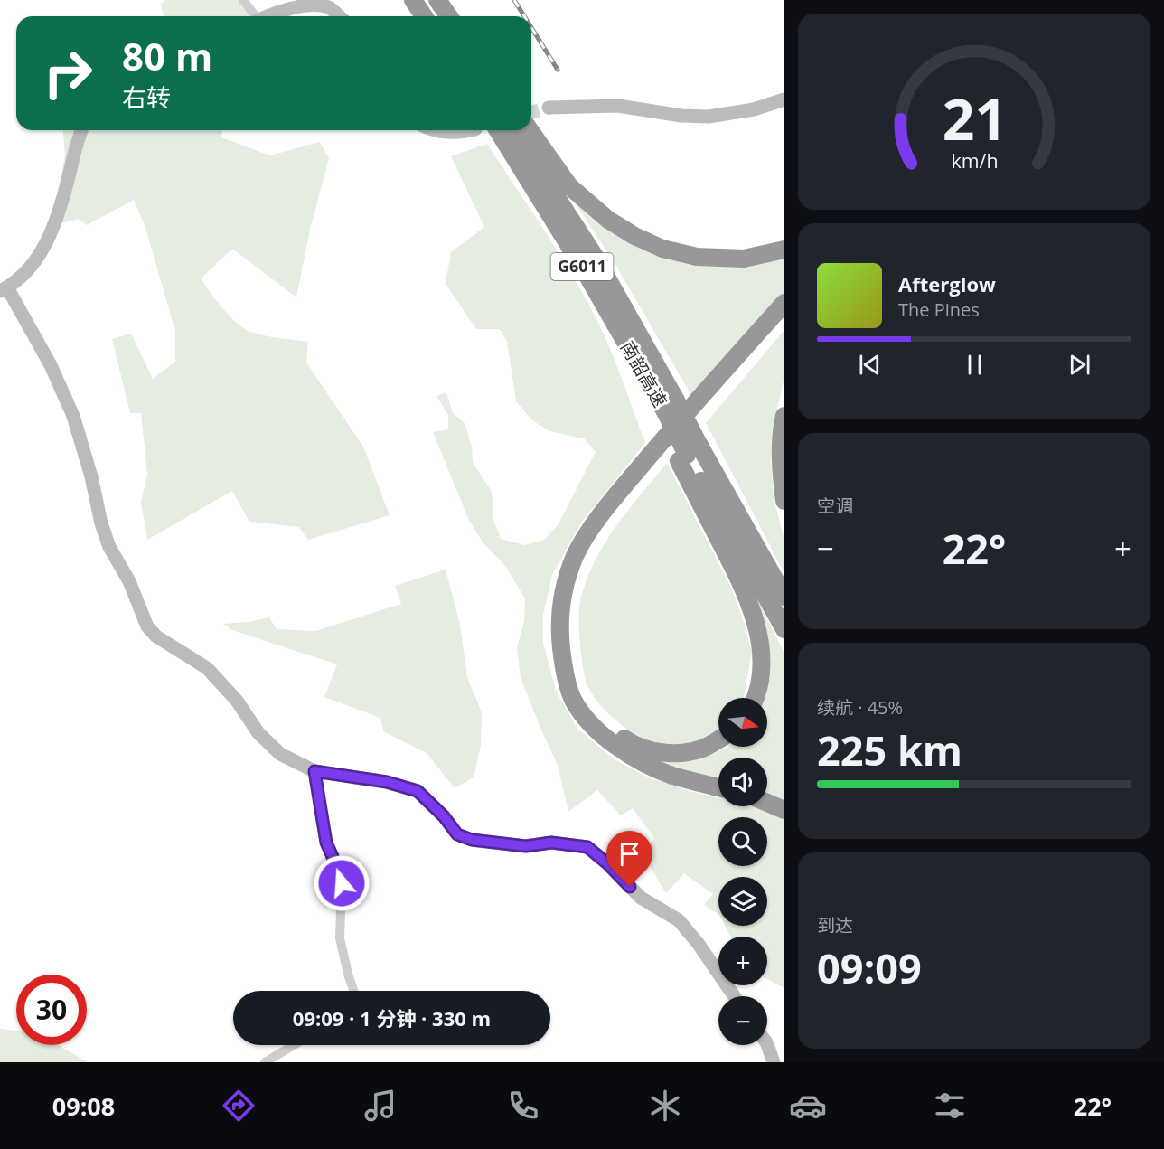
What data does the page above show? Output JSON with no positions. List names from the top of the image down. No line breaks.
{"streets":{"highway":["G6011","南韶高速"]},"north":"right","page":{"turn":["80 m","右转"],"song":["Afterglow","The Pines"],"tile":["空调",["续航 · 45%","225 km"],["到达","09:09"]],"heat":["−","22°","+"],"map_buttons":["+","−"],"limit":"30","trip":"09:09 · 1 分钟 · 330 m","tabs":["09:08","22°"],"gauge":["21","km/h"]}}
